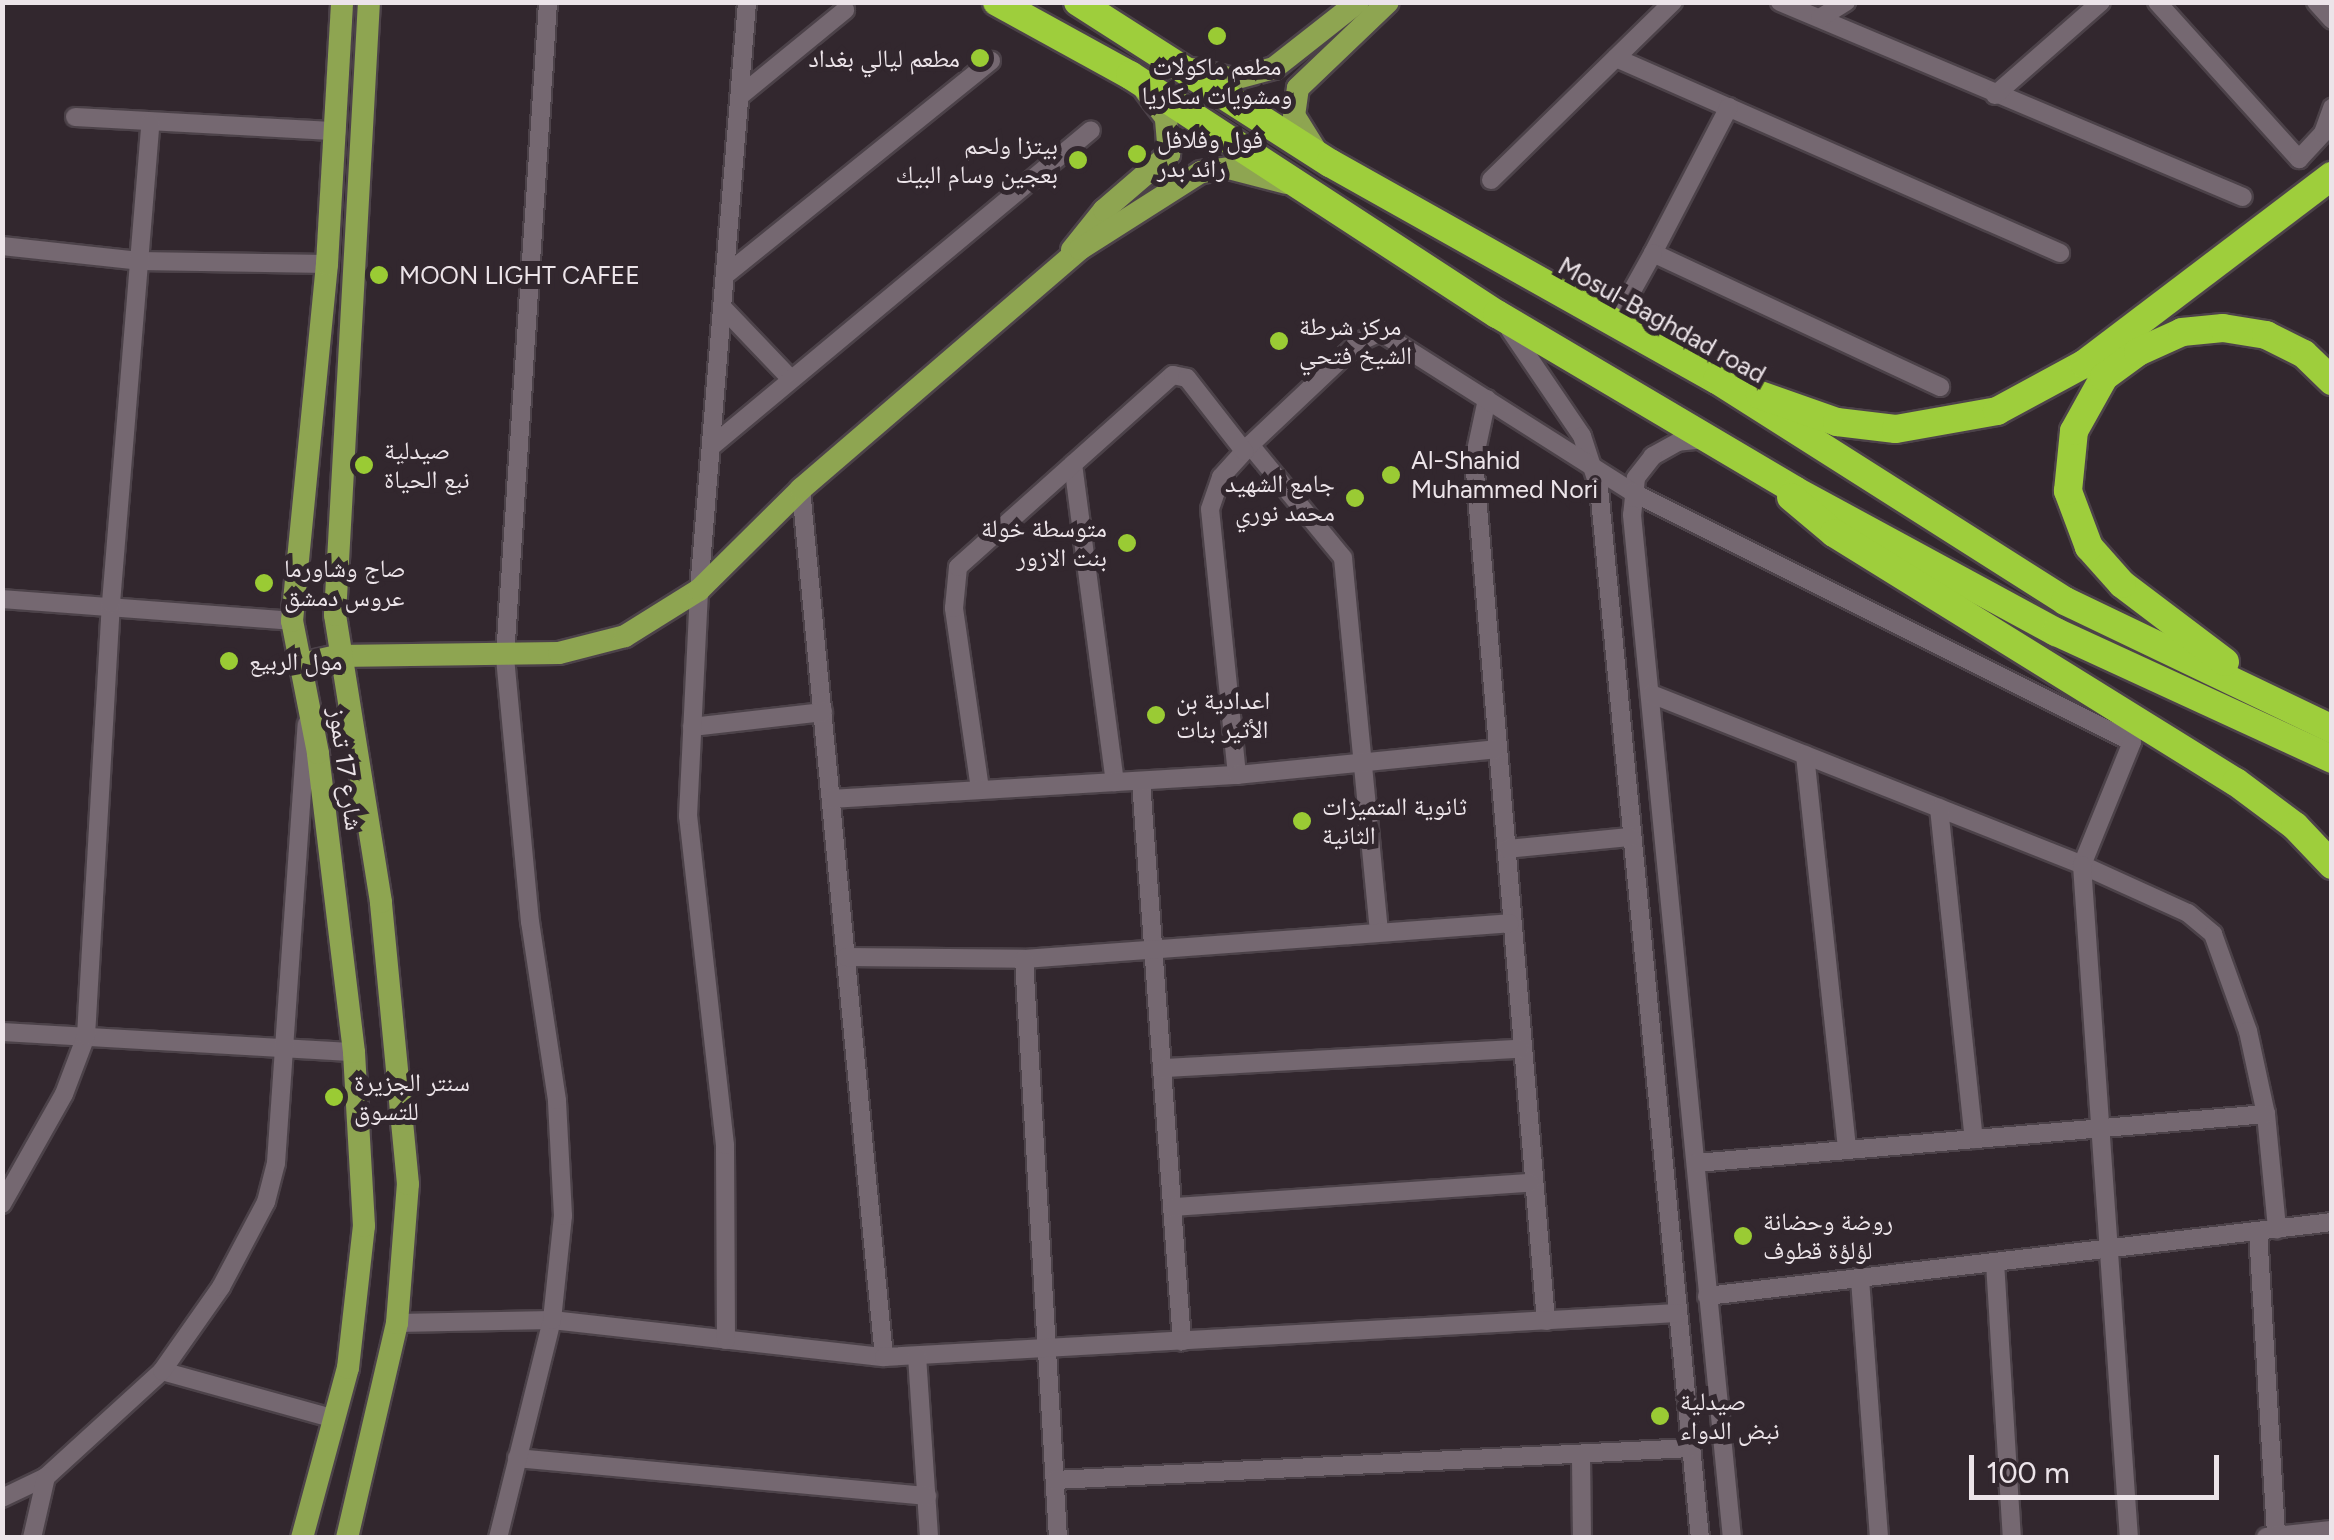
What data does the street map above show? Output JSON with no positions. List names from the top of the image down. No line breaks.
{"streets":{"highway":["Mosul-Baghdad road"],"main road":["شارع 17 تموز"]},"places":["مطعم ماكولات ومشويات سكاريا","مطعم ليالي بغداد","فول وفلافل رائد بدر","بيتزا ولحم بعجين وسام البيك","MOON LIGHT CAFEE","مركز شرطة الشيخ فتحي","صيدلية نبع الحياة","Al-Shahid Muhammed Nori","جامع الشهيد محمد نوري","متوسطة خولة بنت الازور","صاج وشاورما عروس دمشق","مول الربيع","اعدادية بن الأثير بنات","ثانوية المتميزات الثانية","سنتر الجزيرة للتسوق","روضة وحضانة لؤلؤة قطوف","صيدلية نبض الدواء"],"scale_bar":"100 m"}
